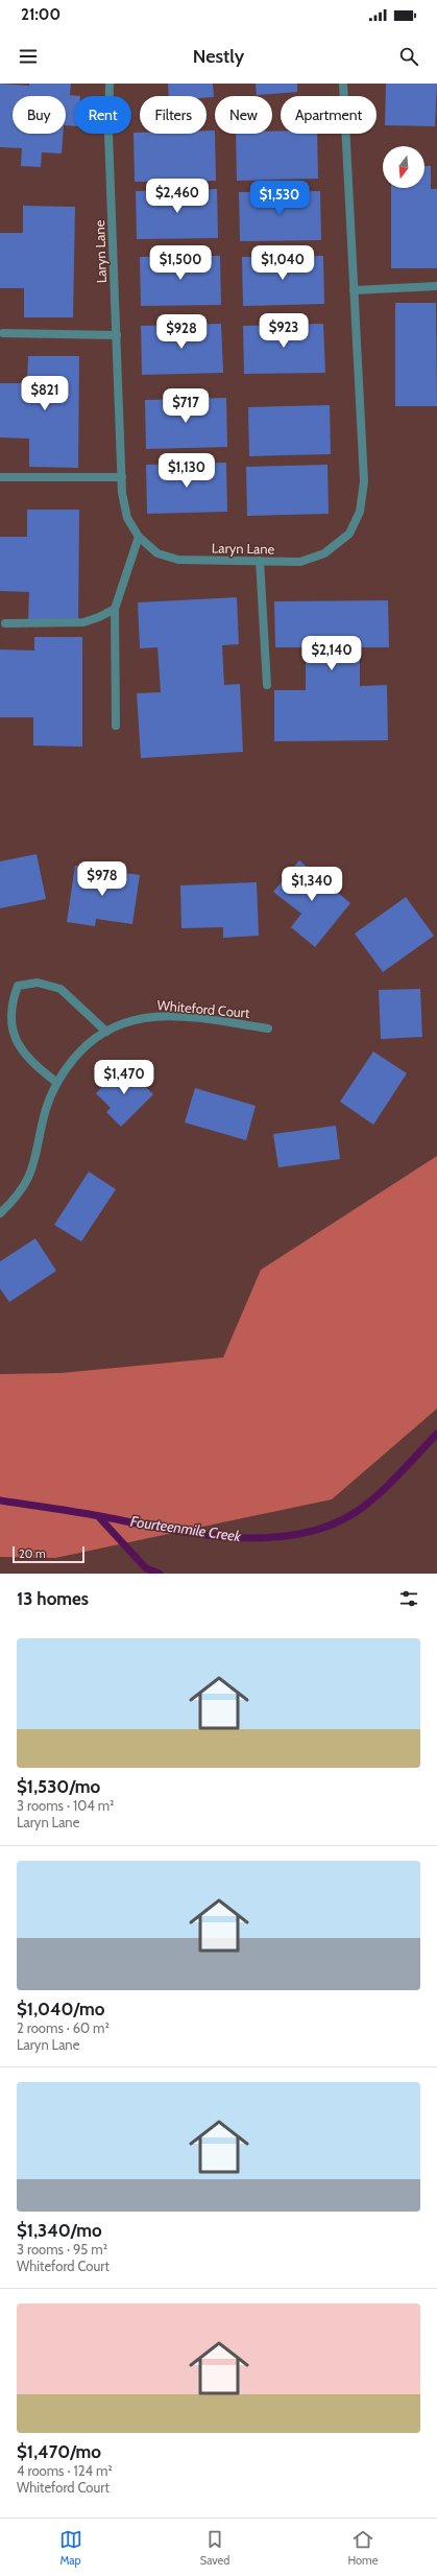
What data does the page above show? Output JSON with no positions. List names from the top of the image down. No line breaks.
{"streets":{"street":["Laryn Lane","Whiteford Court"]},"water":["Fourteenmile Creek"],"scale_bar":"20 m","north":"bottom","page":{"status":"21:00","header":"Nestly","chip":["Buy","Rent","Filters","New","Apartment"],"price":["$2,460","$1,530","$1,500","$1,040","$923","$928","$821","$717","$1,130","$2,140","$978","$1,340","$1,470"],"scale":"20 m","heading":"13 homes","list":[{"name":"$1,530/mo","note":"3 rooms · 104 m² · Laryn Lane"},{"name":"$1,040/mo","note":"2 rooms · 60 m² · Laryn Lane"},{"name":"$1,340/mo","note":"3 rooms · 95 m² · Whiteford Court"},{"name":"$1,470/mo","note":"4 rooms · 124 m² · Whiteford Court"}],"tabs":["Map","Saved","Home"]}}
